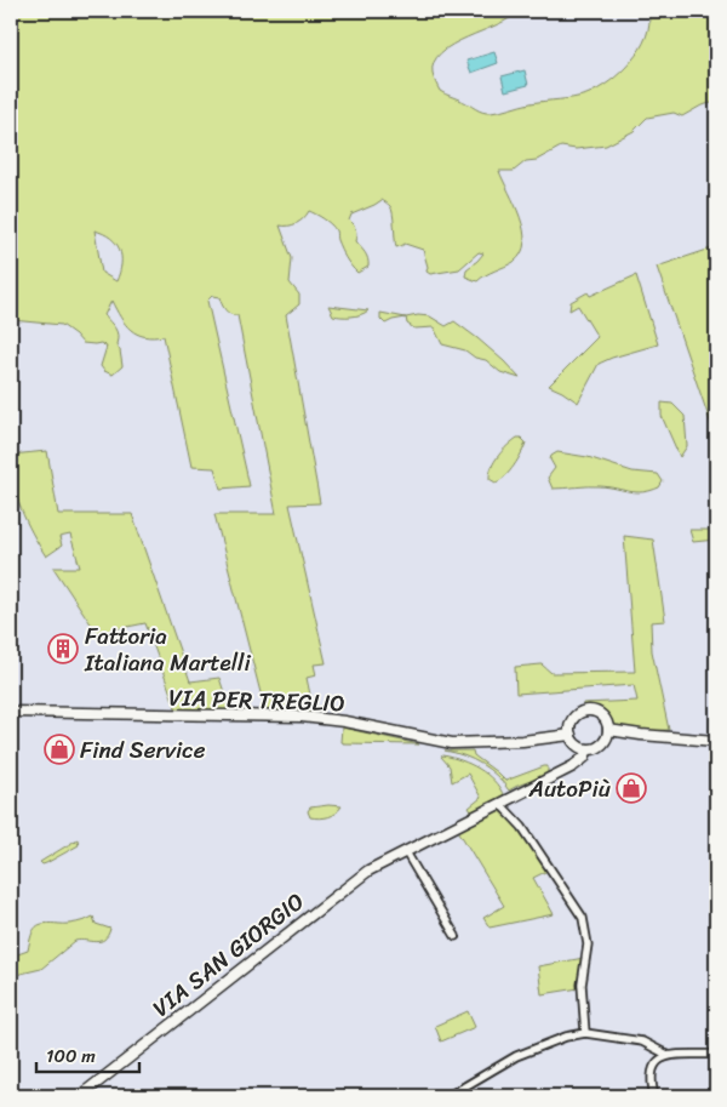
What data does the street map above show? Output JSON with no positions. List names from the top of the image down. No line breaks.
{"streets":{"main road":["VIA PER TREGLIO","VIA SAN GIORGIO"]},"crossings":[["VIA PER TREGLIO","VIA SAN GIORGIO"]],"places":{"building":["Fattoria Italiana Martelli"],"shop":["Find Service","AutoPiù"]},"scale_bar":"100 m"}
